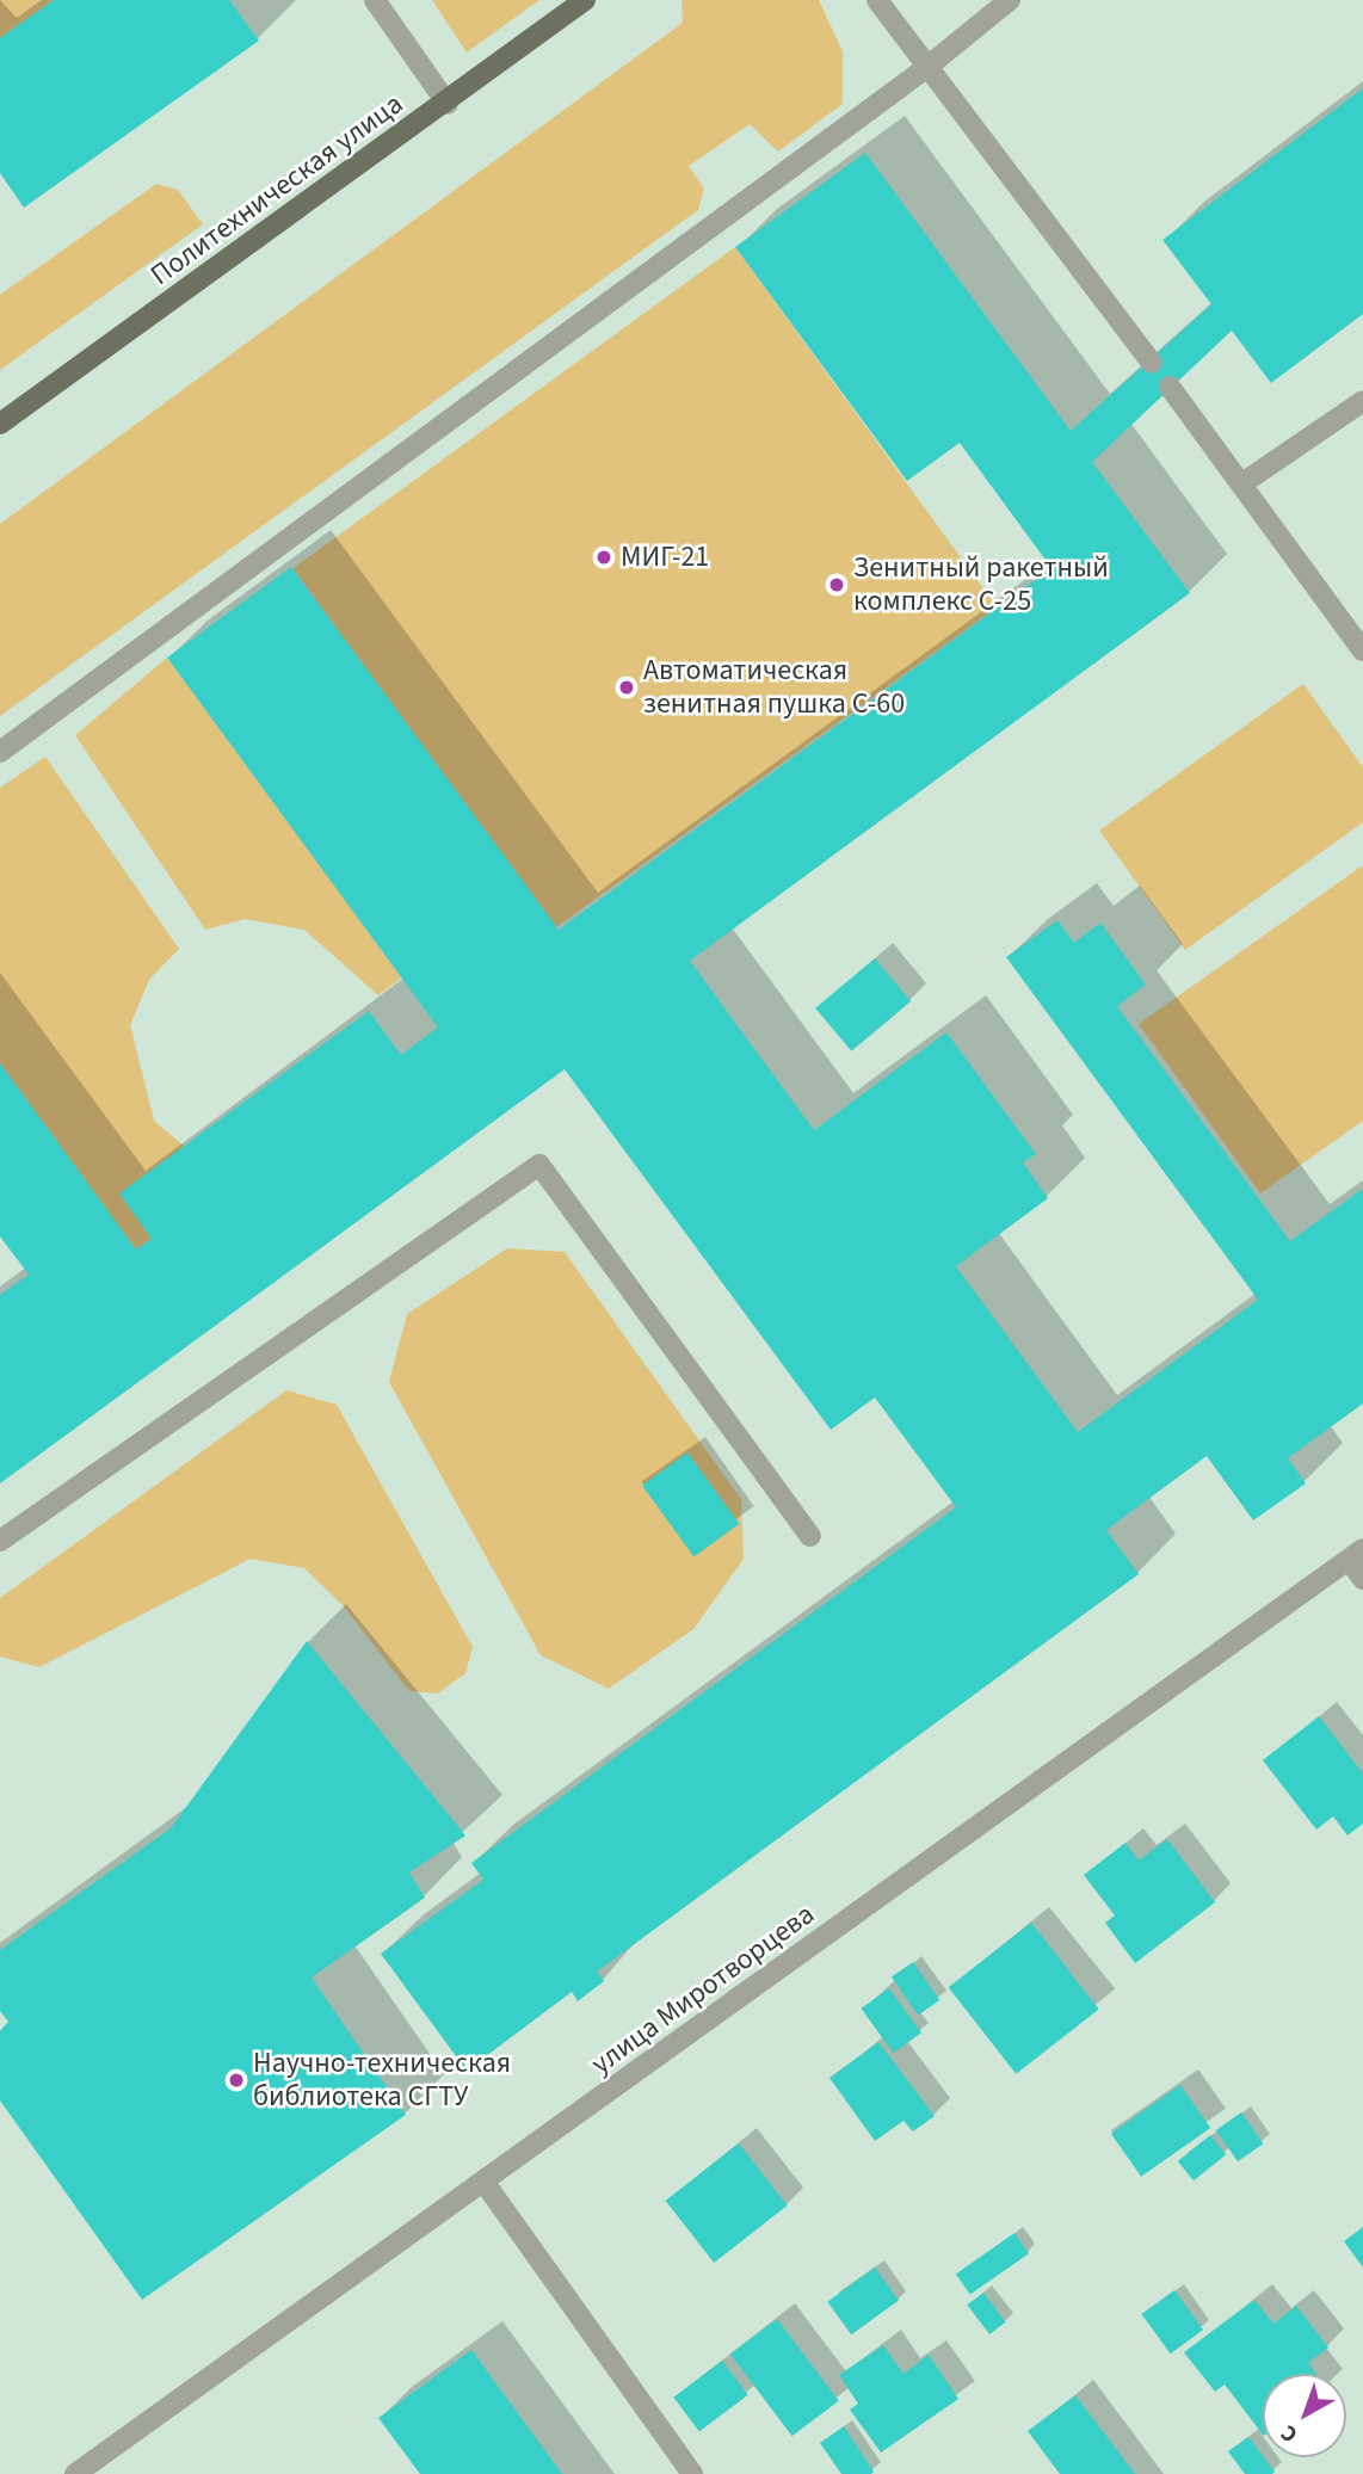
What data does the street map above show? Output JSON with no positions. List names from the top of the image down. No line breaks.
{"streets":{"main road":["Политехническая улица"],"street":["улица Миротворцева"]},"places":["МИГ-21","Зенитный ракетный комплекс С-25","Автоматическая зенитная пушка С-60","Научно-техническая библиотека СГТУ"],"north":"bottom left"}
